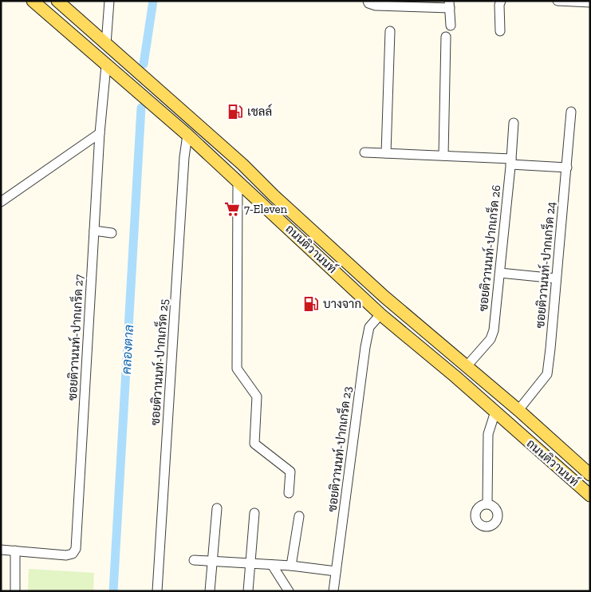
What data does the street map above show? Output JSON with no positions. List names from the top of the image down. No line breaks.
{"streets":{"main road":["ถนนติวานนท์"],"street":["ซอยติวานนท์-ปากเกร็ด 26","ซอยติวานนท์-ปากเกร็ด 24","ซอยติวานนท์-ปากเกร็ด 27","ซอยติวานนท์-ปากเกร็ด 25","ซอยติวานนท์-ปากเกร็ด 23"]},"crossings":[["ซอยติวานนท์-ปากเกร็ด 26","ถนนติวานนท์"],["ถนนติวานนท์","ซอยติวานนท์-ปากเกร็ด 24"],["ถนนติวานนท์","ซอยติวานนท์-ปากเกร็ด 27"],["ถนนติวานนท์","ซอยติวานนท์-ปากเกร็ด 25"],["ถนนติวานนท์","ซอยติวานนท์-ปากเกร็ด 23"]],"water":["คลองตาล"],"places":{"fuel station":["เชลล์","บางจาก"],"supermarket":["7-Eleven"]}}
